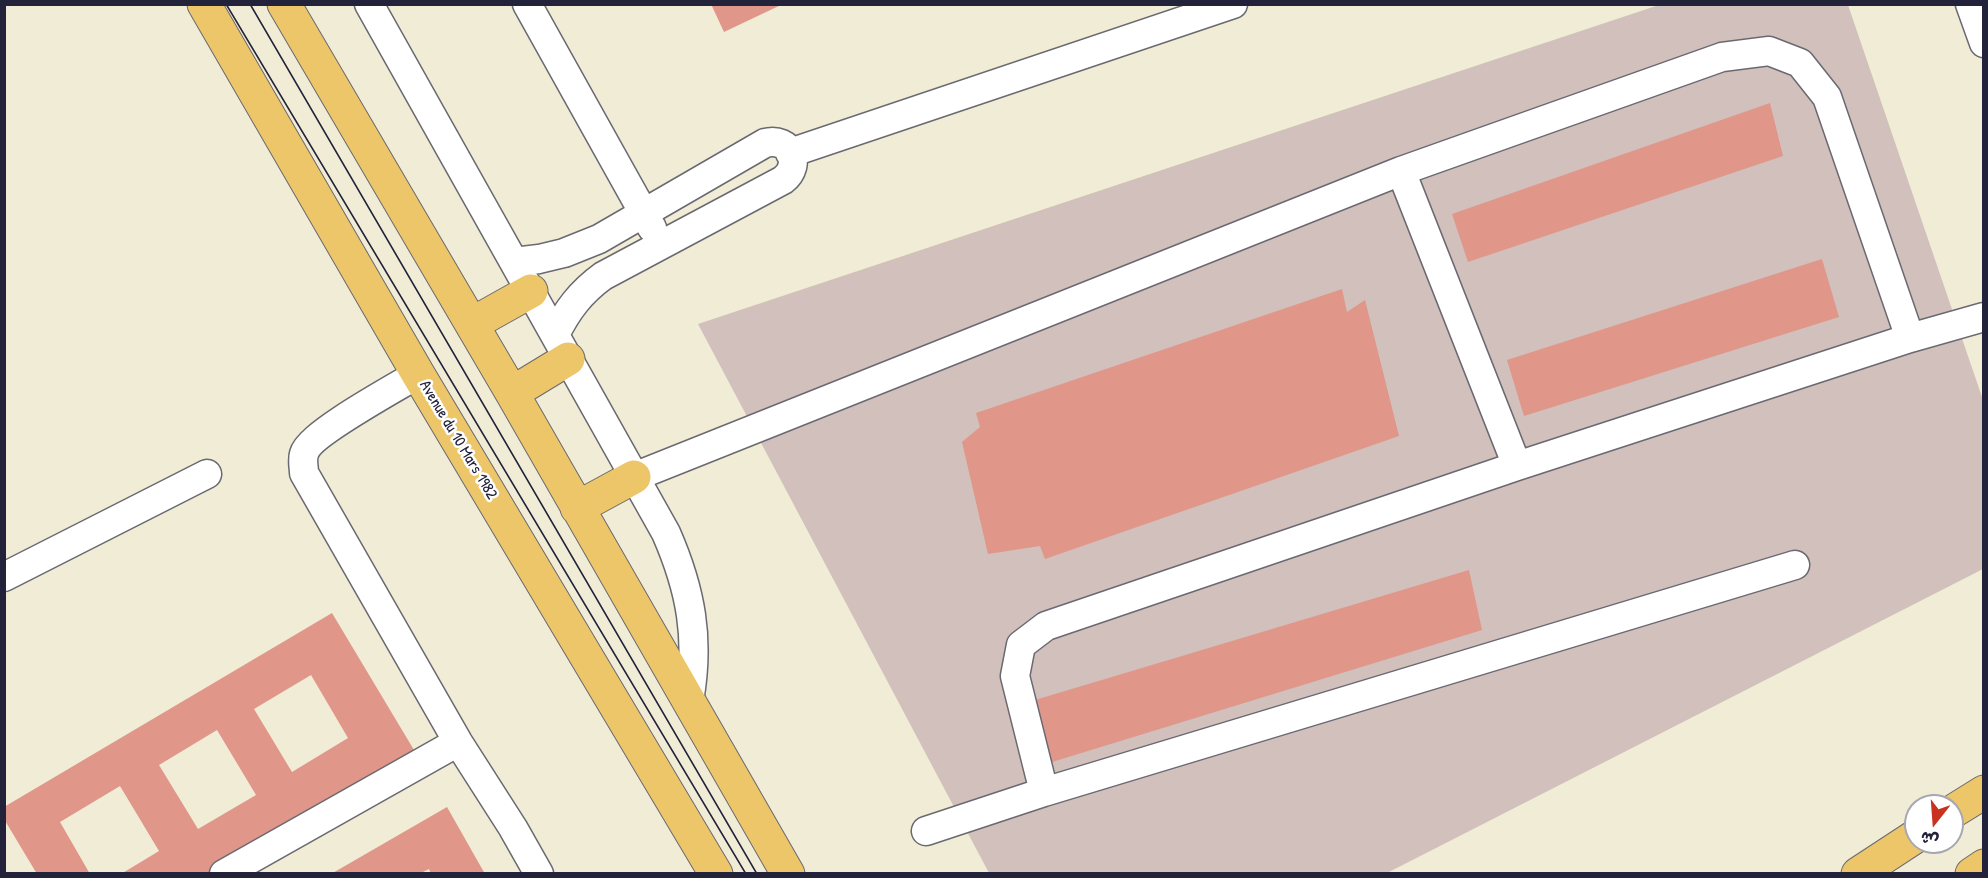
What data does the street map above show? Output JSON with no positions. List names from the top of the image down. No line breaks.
{"streets":{"main road":["Avenue du 10 Mars 1982"]},"north":"bottom"}
